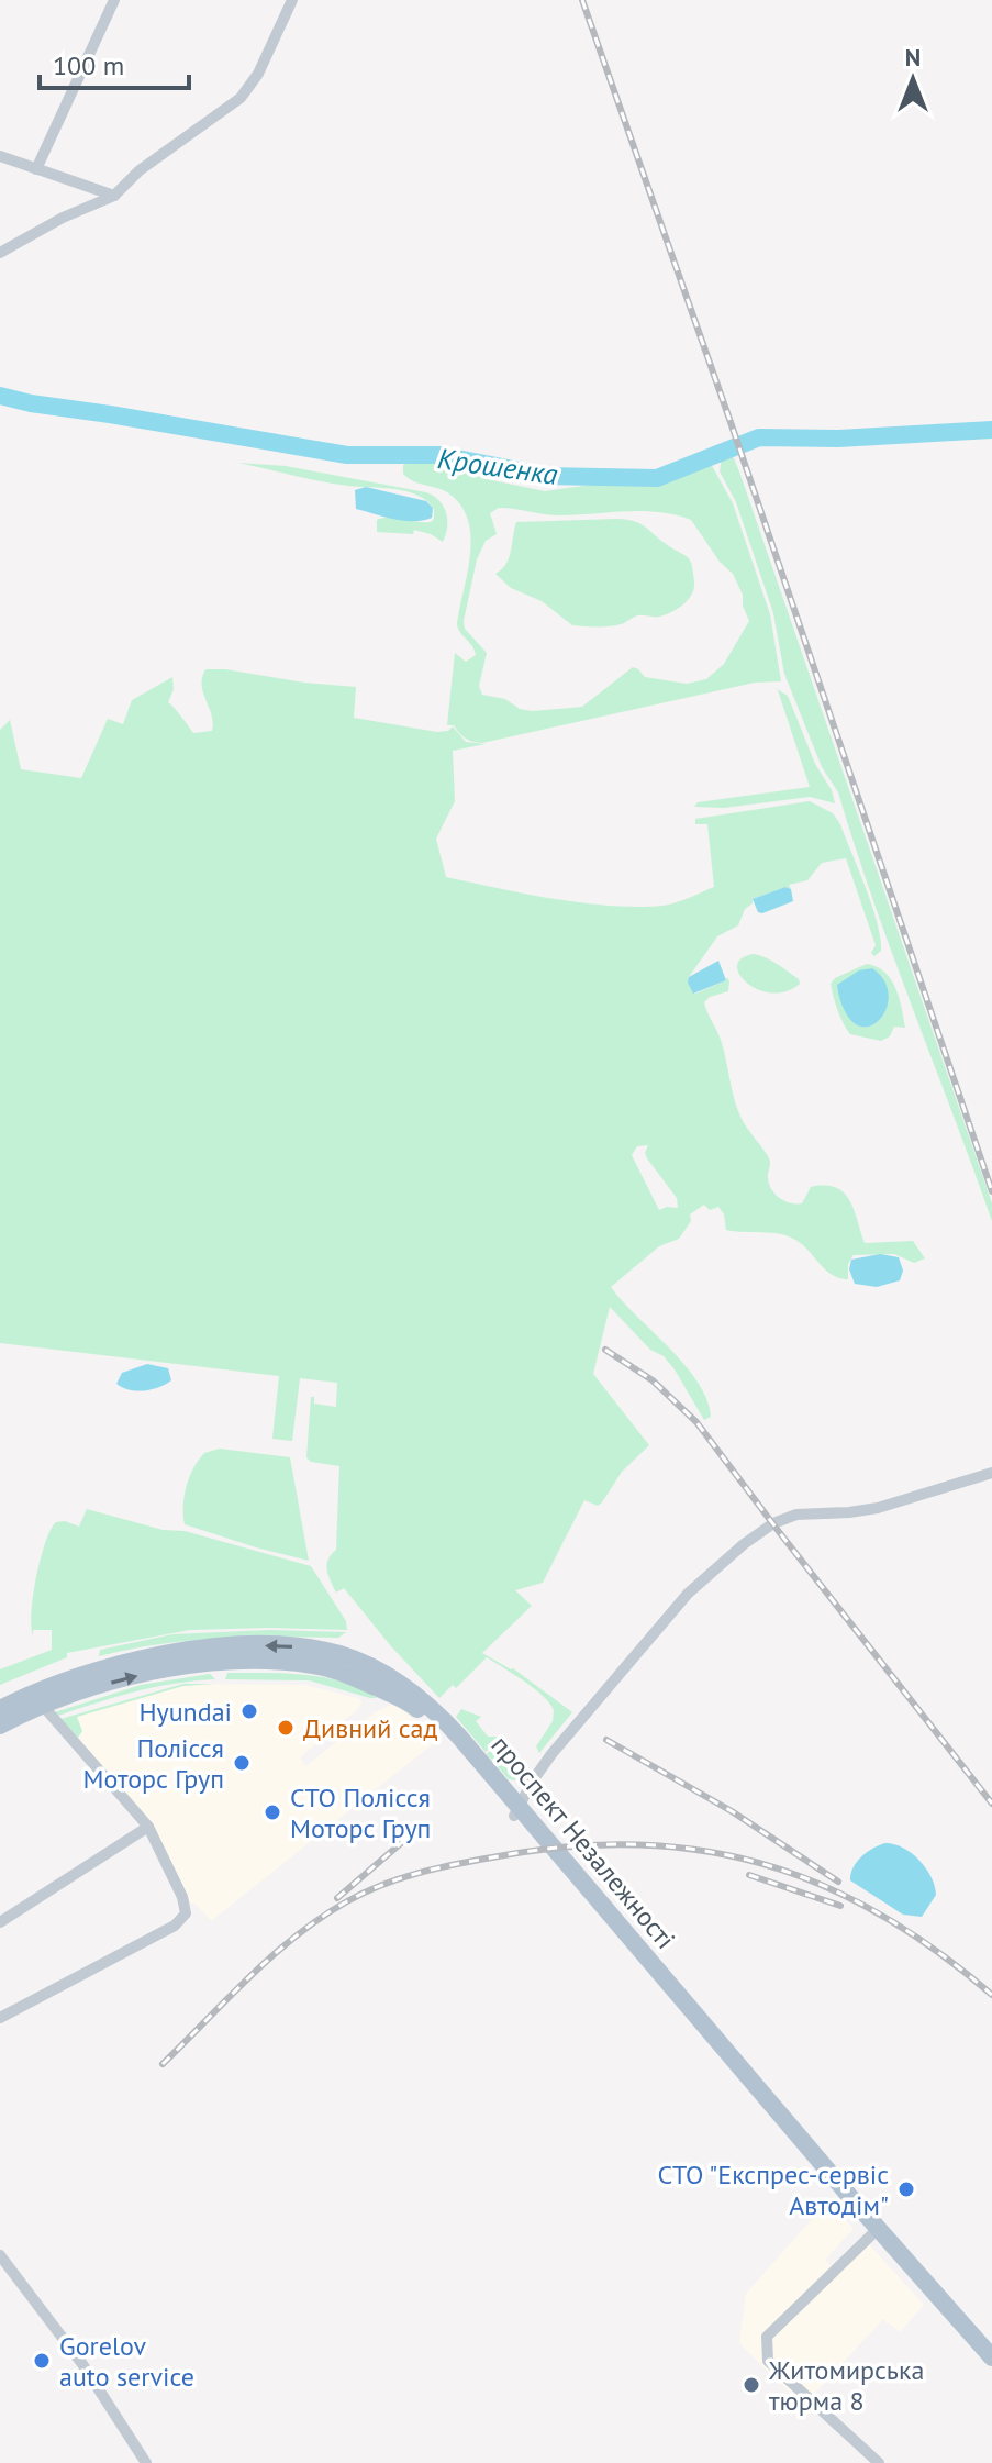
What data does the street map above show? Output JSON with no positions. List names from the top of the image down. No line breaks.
{"streets":{"main road":["проспект Незалежності"]},"water":["Крошенка"],"places":["Hyundai","Дивний сад","Полісся Моторс Груп","СТО Полісся Моторс Груп","СТО \"Експрес-сервіс Автодім\"","Gorelov auto service","Житомирська тюрма 8"],"scale_bar":"100 m","north":"top"}
